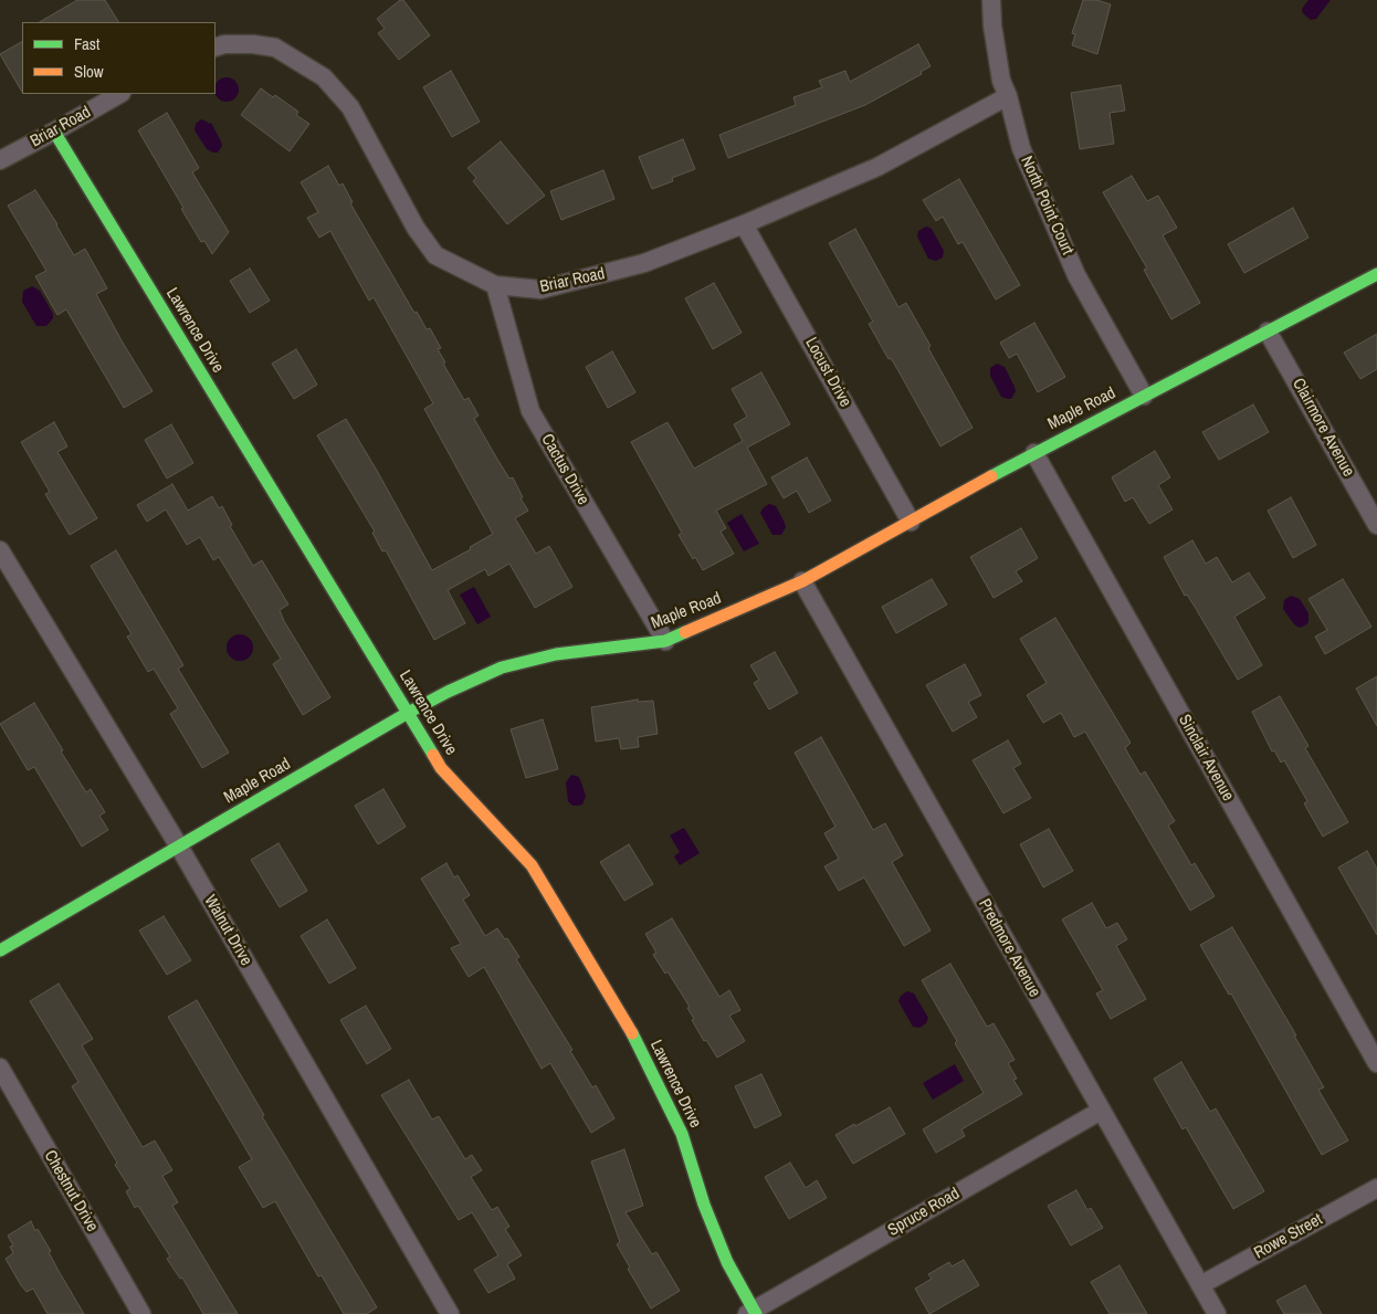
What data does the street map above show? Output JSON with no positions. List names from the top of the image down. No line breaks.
{"streets":{"street":["Briar Road","North Point Court","Lawrence Drive","Locust Drive","Maple Road","Clairmore Avenue","Cactus Drive","Sinclair Avenue","Walnut Drive","Predmore Avenue","Chestnut Drive","Spruce Road","Rowe Street"]},"crossings":[["Briar Road","North Point Court"],["Briar Road","Lawrence Drive"],["Briar Road","Locust Drive"],["Briar Road","Cactus Drive"],["North Point Court","Maple Road"],["Lawrence Drive","Maple Road"],["Lawrence Drive","Spruce Road"],["Locust Drive","Maple Road"],["Maple Road","Clairmore Avenue"],["Maple Road","Cactus Drive"],["Maple Road","Sinclair Avenue"],["Maple Road","Walnut Drive"],["Maple Road","Predmore Avenue"],["Predmore Avenue","Spruce Road"],["Predmore Avenue","Rowe Street"]],"legend":["Fast","Slow"]}
